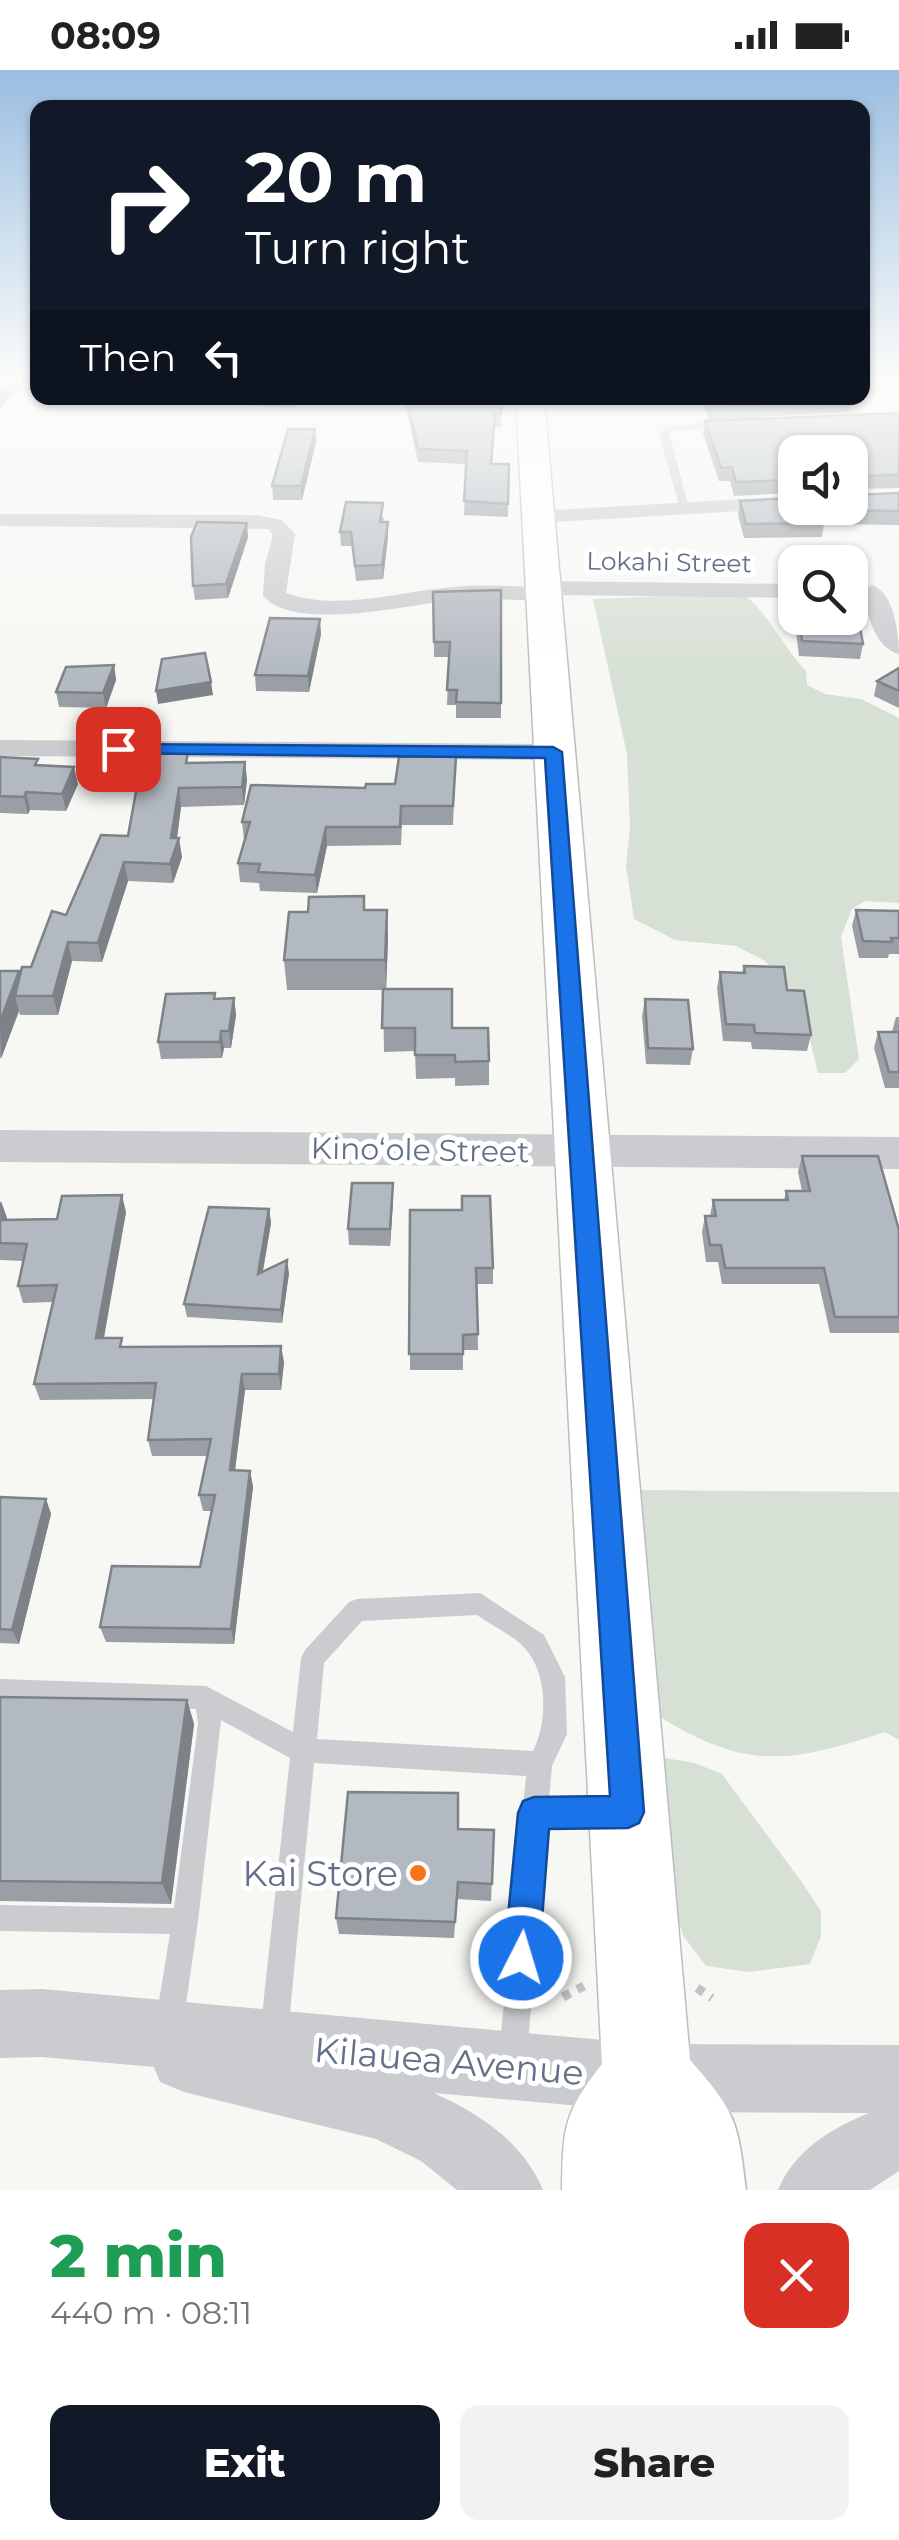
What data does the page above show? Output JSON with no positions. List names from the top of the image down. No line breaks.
{"streets":{"street":["Lokahi Street","Kinoʻole Street","Kilauea Avenue"]},"places":["Kai Store"],"page":{"status":"08:09","turn":["20 m","Turn right"],"then":"Then","heading":["2 min","440 m · 08:11"],"buttons":["Exit","Share"]}}
